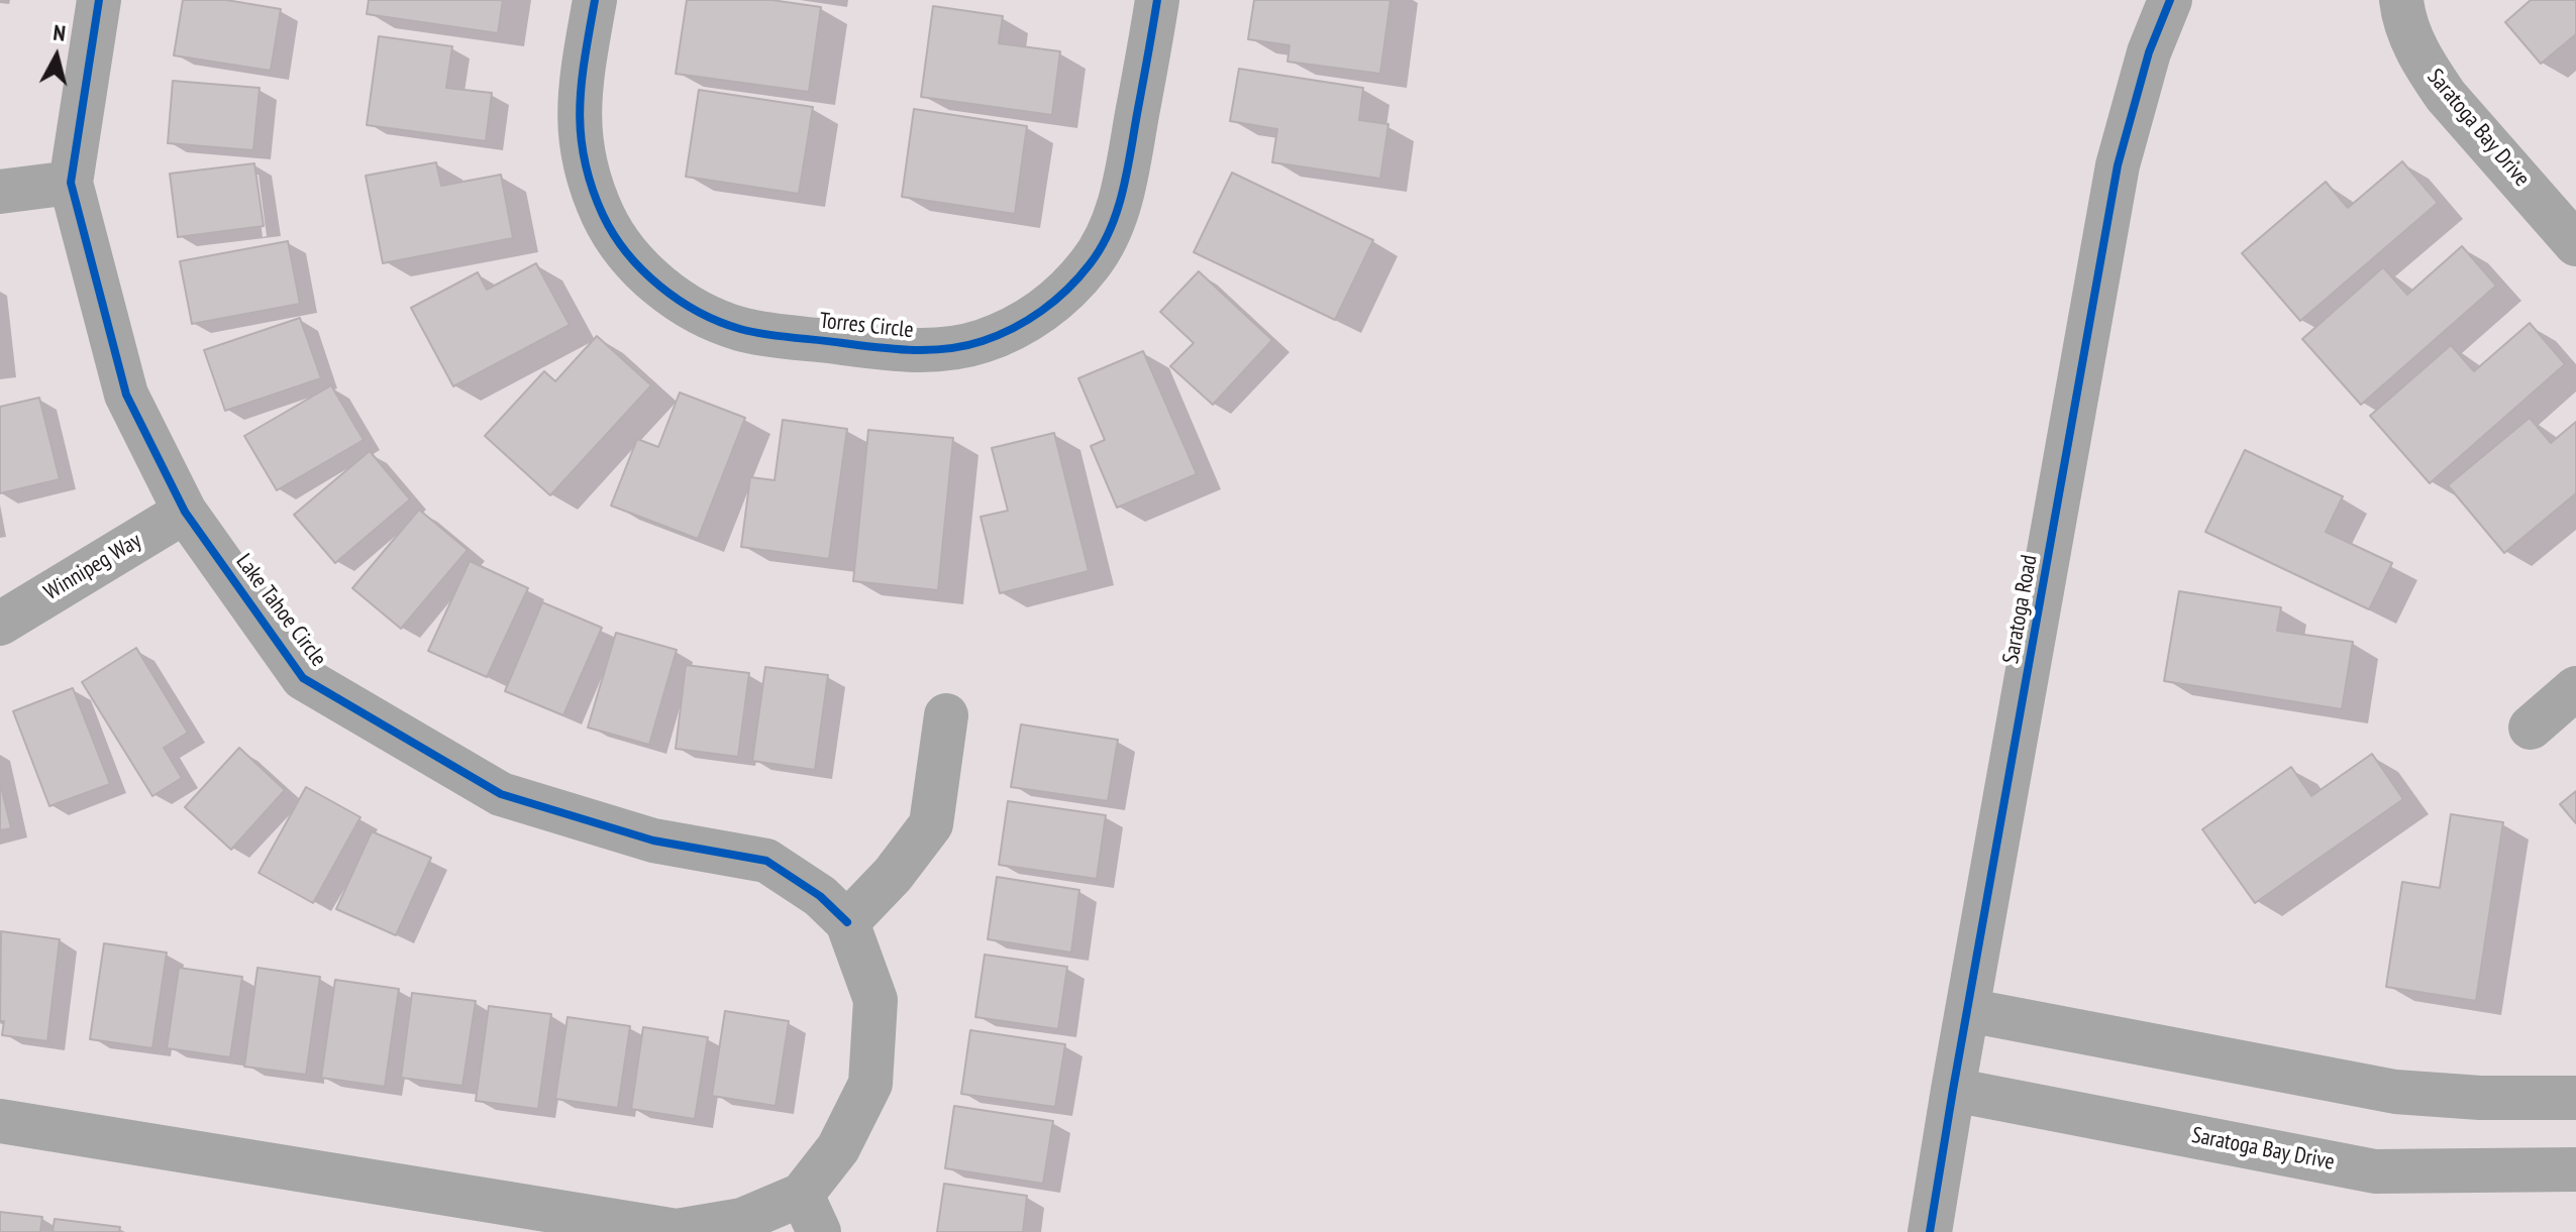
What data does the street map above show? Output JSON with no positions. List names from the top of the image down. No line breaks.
{"streets":{"street":["Saratoga Bay Drive","Torres Circle","Winnipeg Way","Saratoga Road","Lake Tahoe Circle"]},"crossings":[["Saratoga Bay Drive","Saratoga Road"],["Winnipeg Way","Lake Tahoe Circle"]],"north":"top"}
